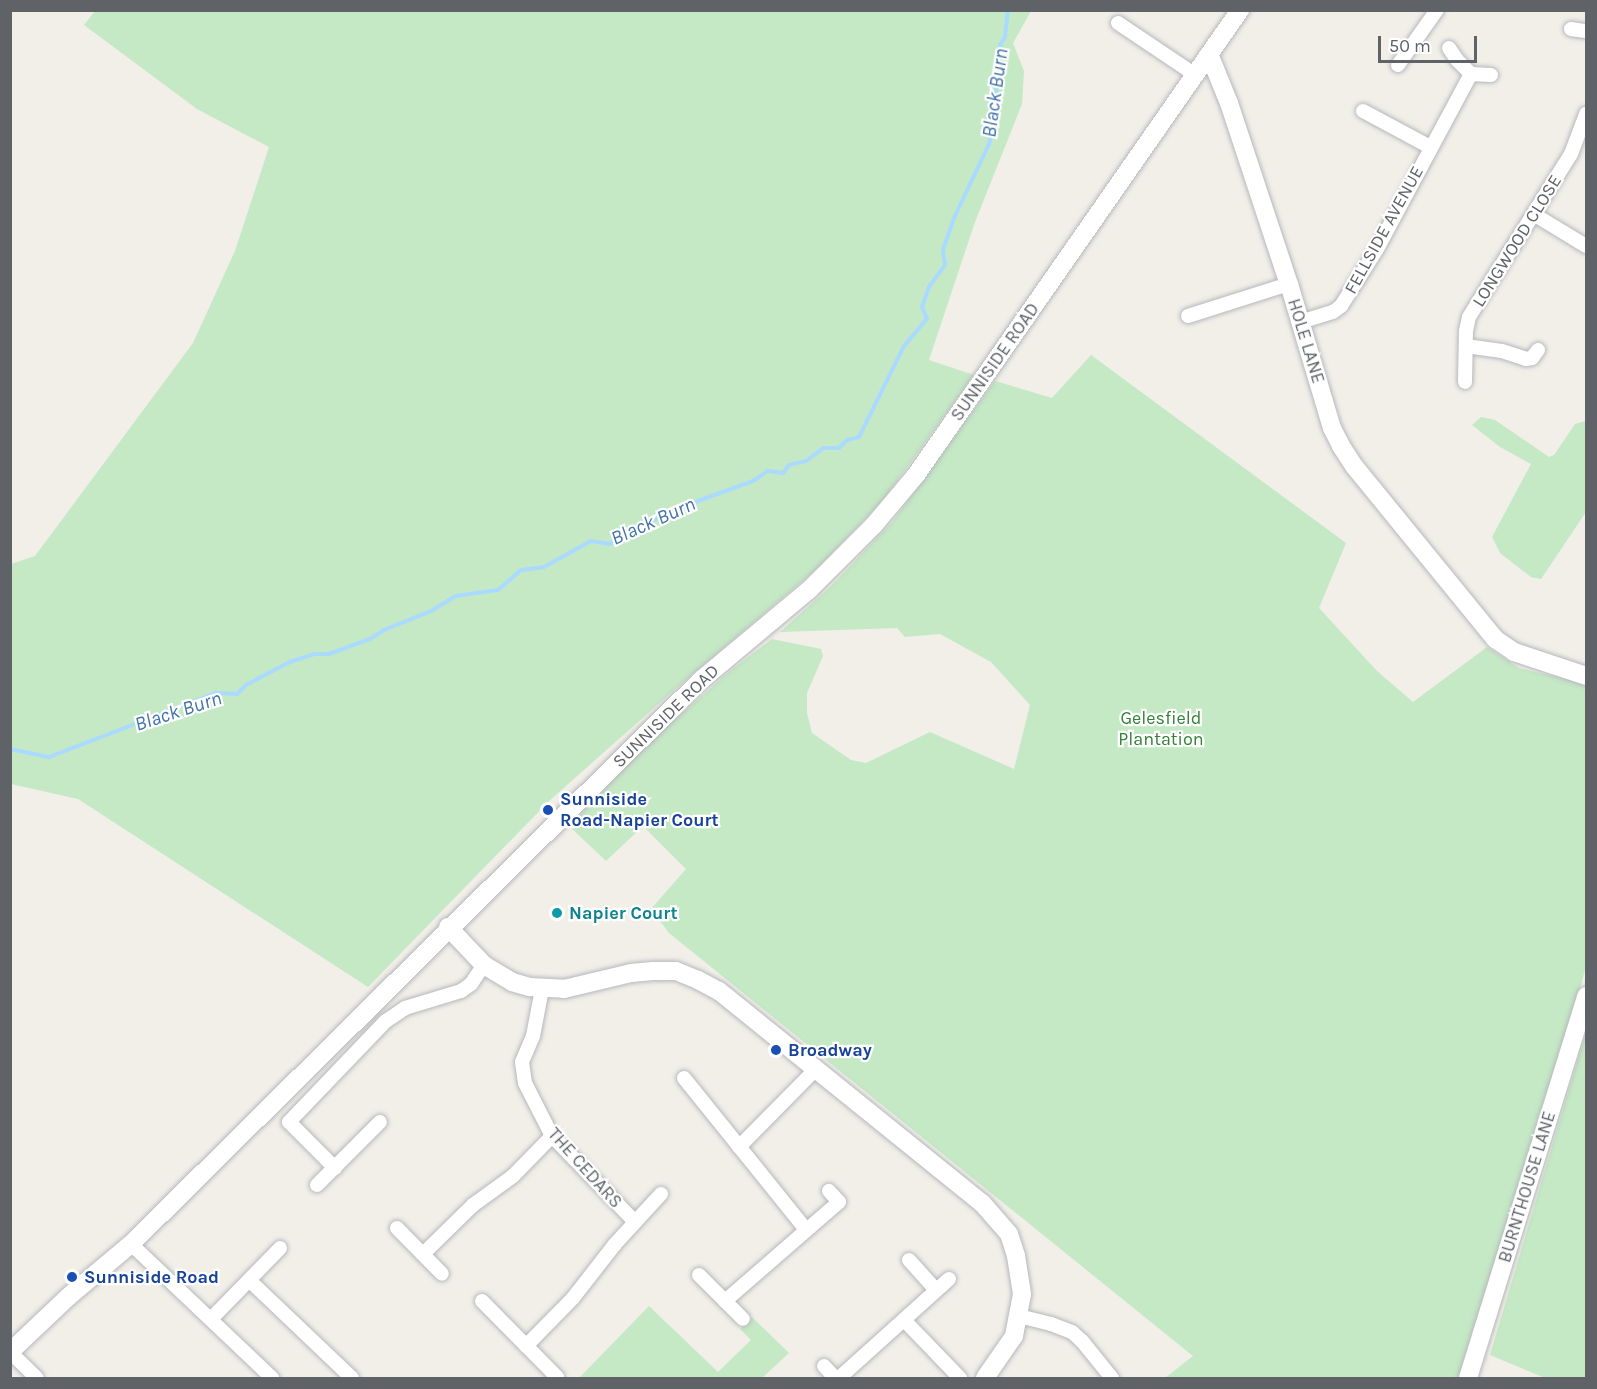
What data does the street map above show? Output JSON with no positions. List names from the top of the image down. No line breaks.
{"streets":{"street":["FELLSIDE AVENUE","LONGWOOD CLOSE","HOLE LANE","SUNNISIDE ROAD","THE CEDARS","BURNTHOUSE LANE"]},"crossings":[["FELLSIDE AVENUE","HOLE LANE"],["HOLE LANE","SUNNISIDE ROAD"]],"water":["Black Burn"],"parks":["Gelesfield Plantation"],"places":["Sunniside Road-Napier Court","Napier Court","Broadway","Sunniside Road"],"scale_bar":"50 m"}
